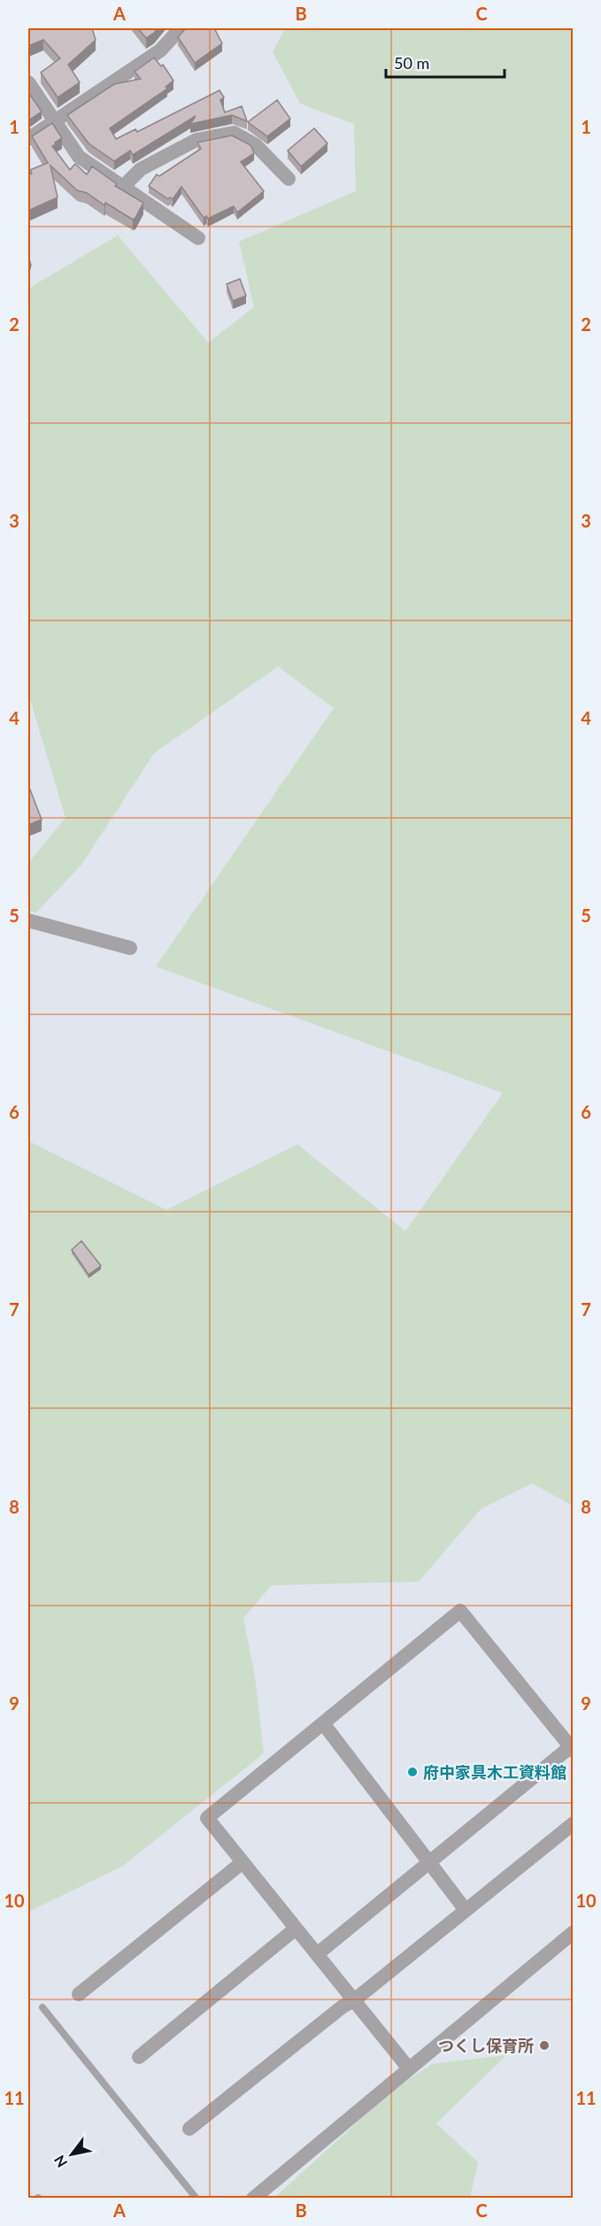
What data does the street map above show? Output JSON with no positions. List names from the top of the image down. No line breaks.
{"places":["府中家具木工資料館","つくし保育所"],"scale_bar":"50 m","north":"bottom left","grid":{"columns":["A","B","C"],"rows":["1","2","3","4","5","6","7","8","9","10","11"]}}
